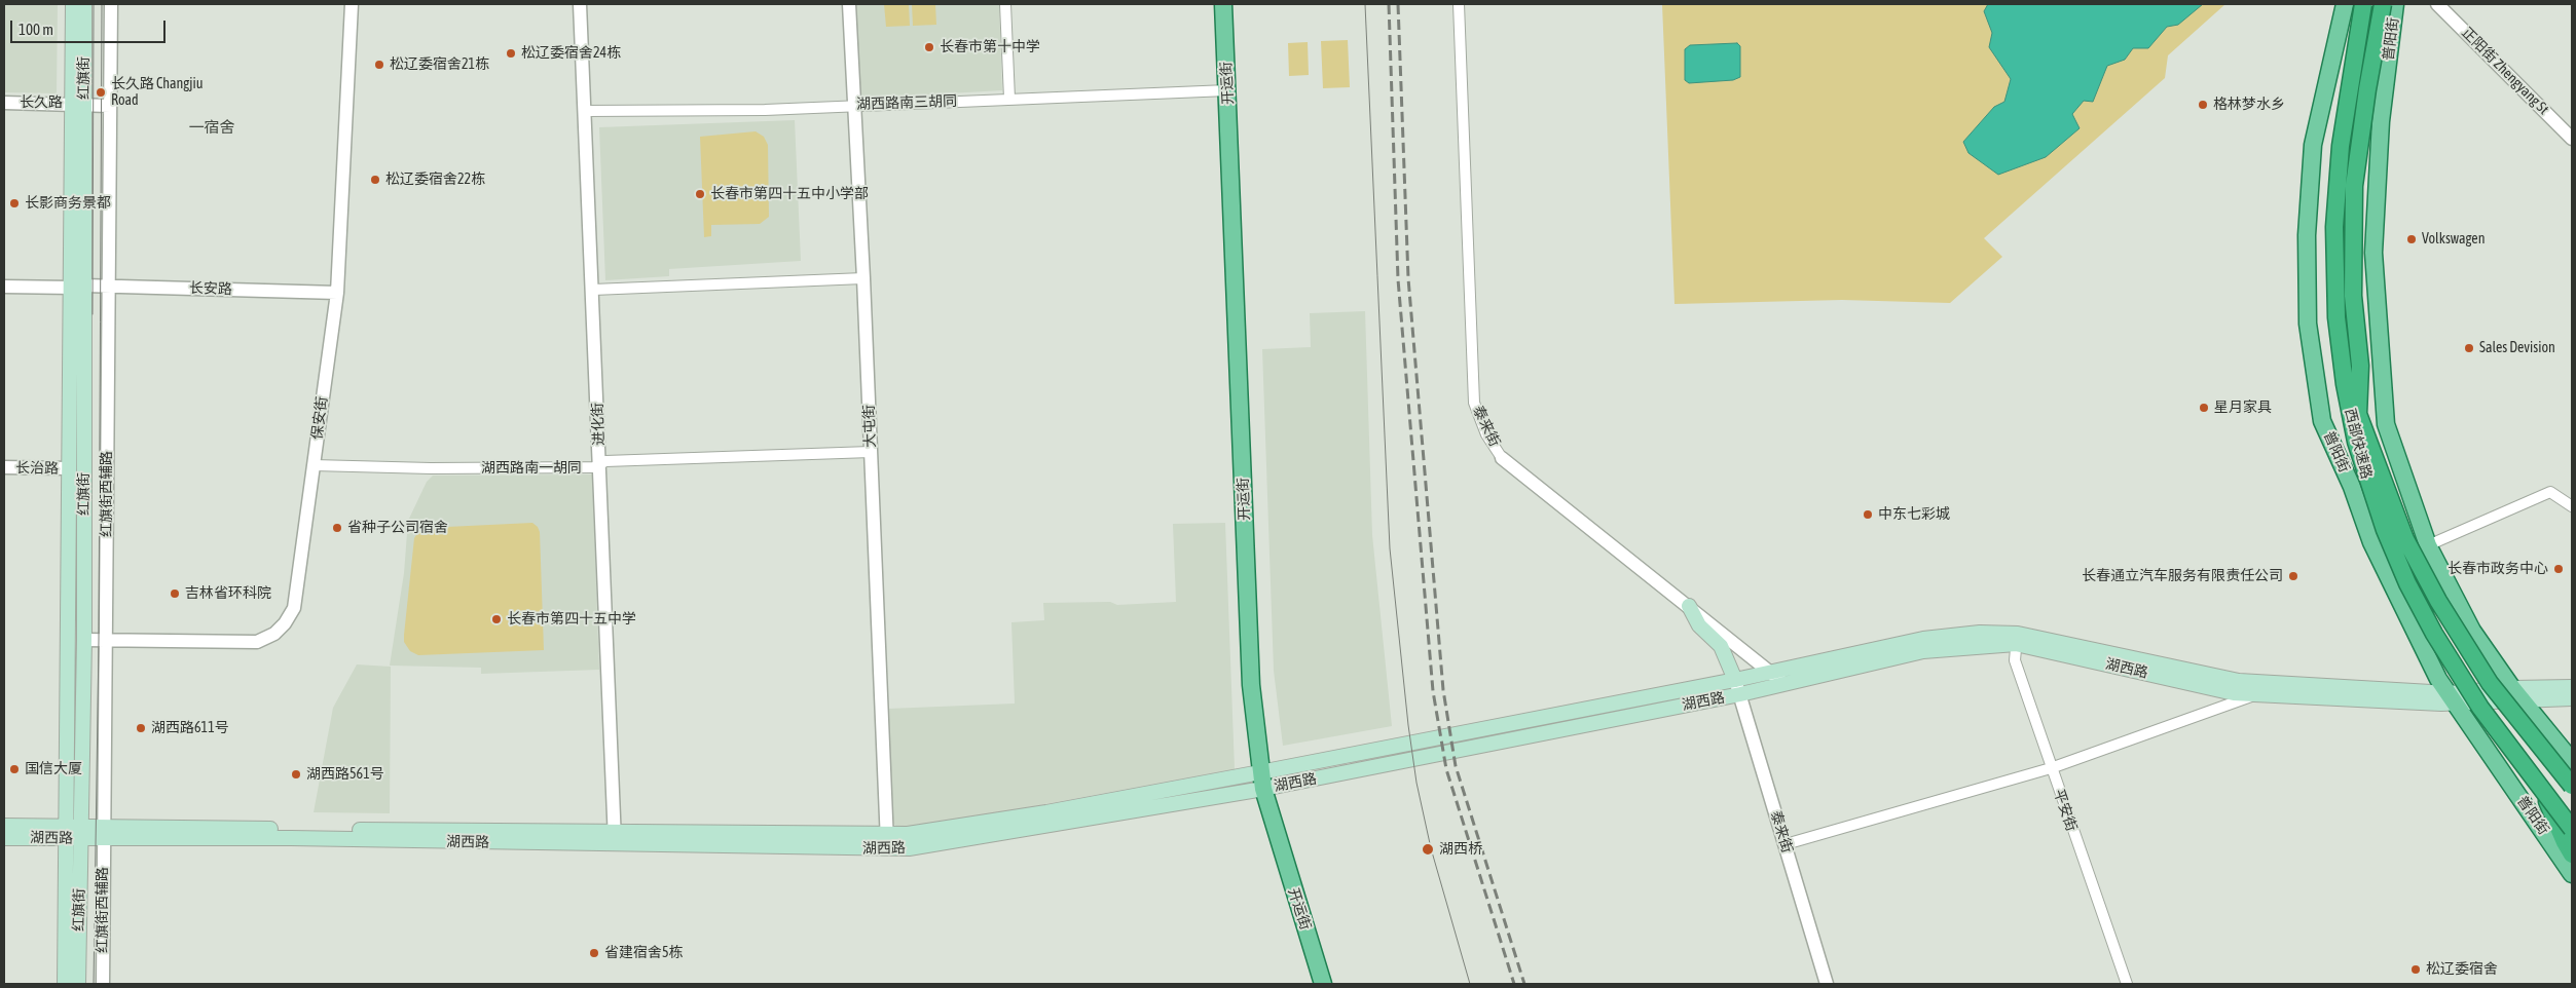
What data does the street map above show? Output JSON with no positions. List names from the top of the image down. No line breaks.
{"streets":{"highway":["西部快速路"],"main road":["普阳街","红旗街","开运街","湖西路"],"street":["正阳街 Zhengyang St","长久路","湖西路南三胡同","长安路","保安街","进化街","大屯街","泰来街","长治路","湖西路南一胡同","红旗街西辅路","平安街"]},"crossings":[["普阳街","湖西路"],["红旗街","长久路"],["红旗街","长安路"],["红旗街","保安街"],["红旗街","长治路"],["红旗街","湖西路"],["开运街","湖西路南三胡同"],["开运街","湖西路"],["长久路","红旗街西辅路"],["湖西路南三胡同","进化街"],["湖西路南三胡同","大屯街"],["长安路","保安街"],["长安路","红旗街西辅路"],["保安街","湖西路南一胡同"],["保安街","红旗街西辅路"],["进化街","湖西路南一胡同"],["进化街","湖西路"],["大屯街","湖西路南一胡同"],["大屯街","湖西路"],["泰来街","湖西路"],["红旗街西辅路","湖西路"],["湖西路","平安街"]],"districts":["一宿舍"],"places":["长春市第十中学","松辽委宿舍24栋","松辽委宿舍21栋","长久路 Changjiu Road","格林梦水乡","松辽委宿舍22栋","长春市第四十五中小学部","长影商务景都","Volkswagen","Sales Devision","星月家具","中东七彩城","省种子公司宿舍","长春市政务中心","长春通立汽车服务有限责任公司","吉林省环科院","长春市第四十五中学","湖西路611号","国信大厦","湖西路561号","湖西桥","省建宿舍5栋","松辽委宿舍"],"scale_bar":"100 m"}
